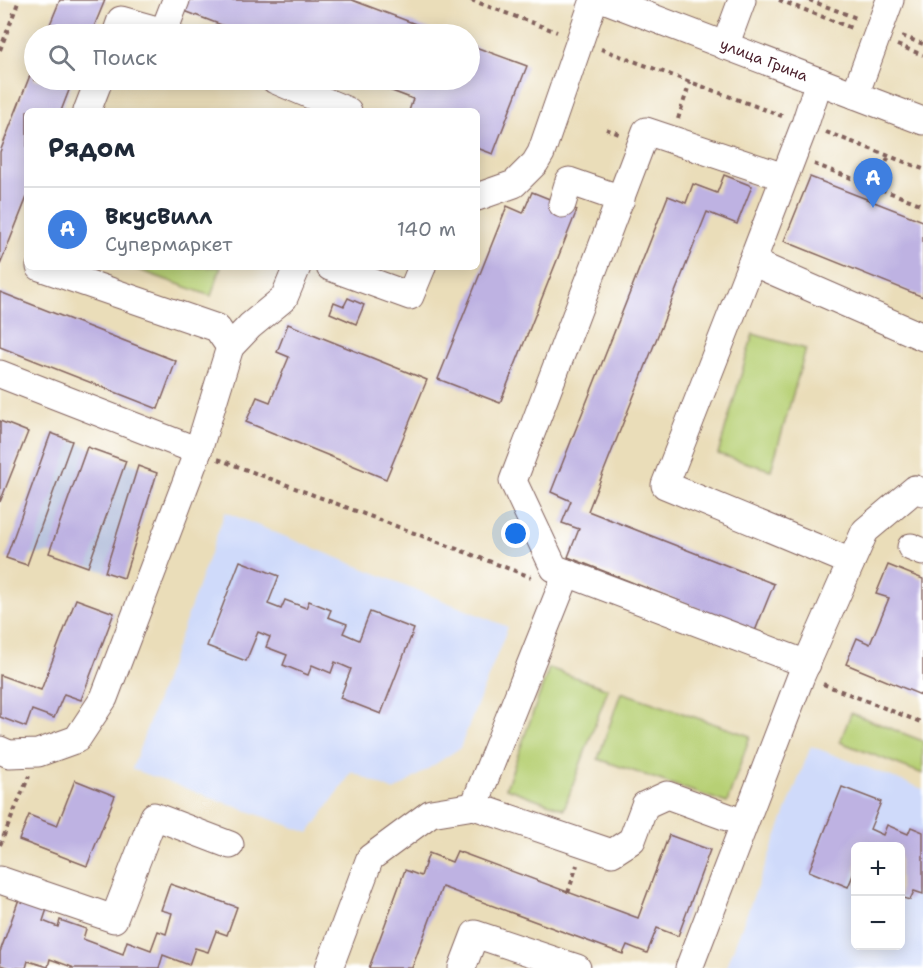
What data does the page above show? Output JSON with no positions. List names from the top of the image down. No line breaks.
{"streets":{"street":["улица Грина"]},"page":{"search":"Поиск","heading":"Рядом","pins":"A","list":[{"mark":"A","name":"ВкусВилл","note":"Супермаркет","value":"140 m"}],"map_buttons":["+","−"]}}
